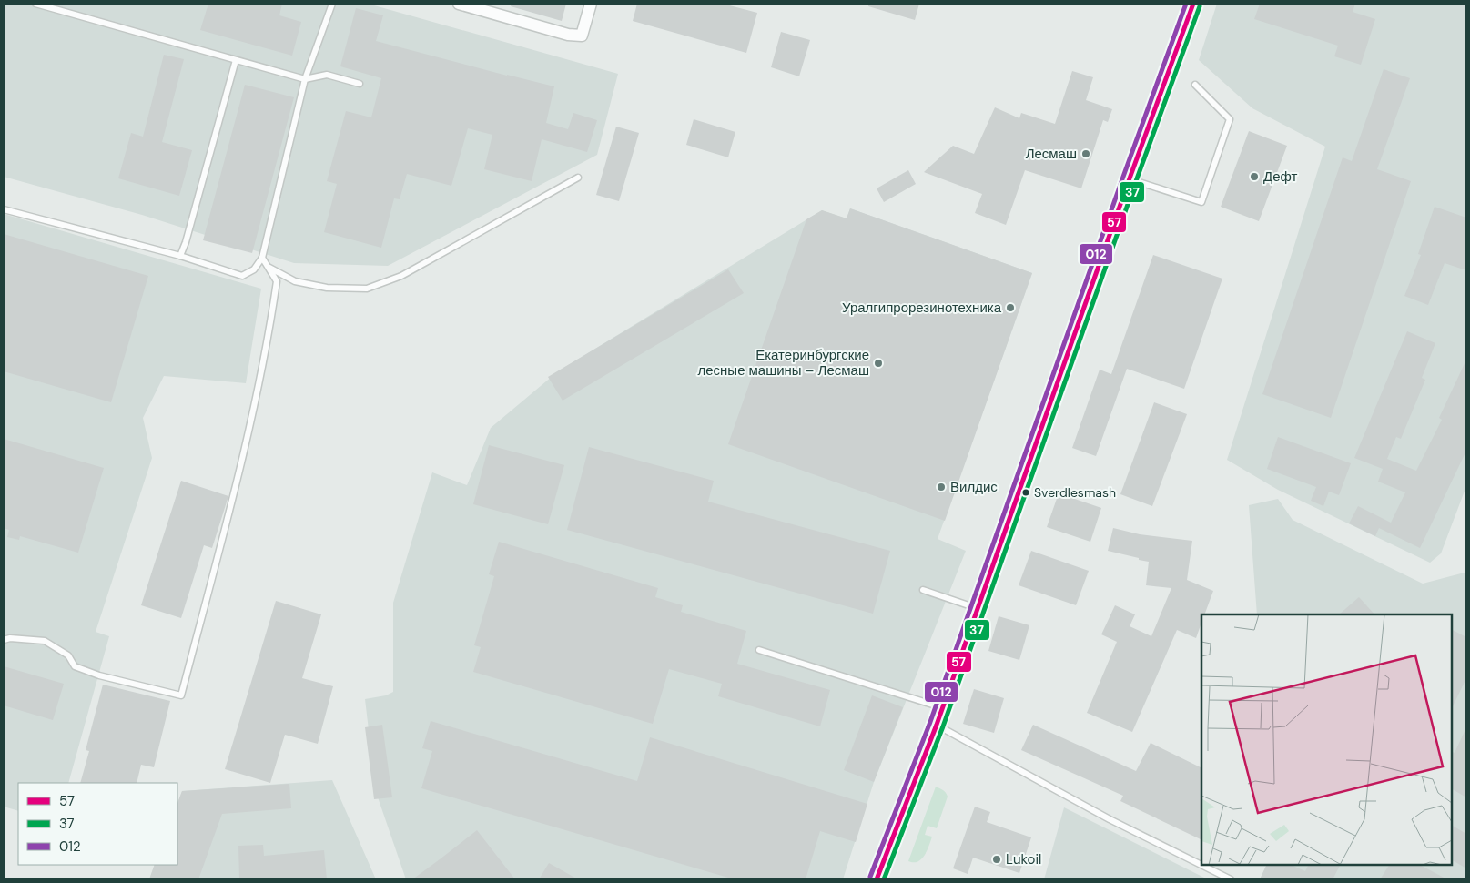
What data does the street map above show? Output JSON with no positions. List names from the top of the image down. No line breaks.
{"places":["Лесмаш","Дефт","Уралгипрорезинотехника","Екатеринбургские лесные машины – Лесмаш","Вилдис","Sverdlesmash","Lukoil"],"lines":["transit line 57","transit line 012","transit line 37"],"legend":["57","37","012"]}
